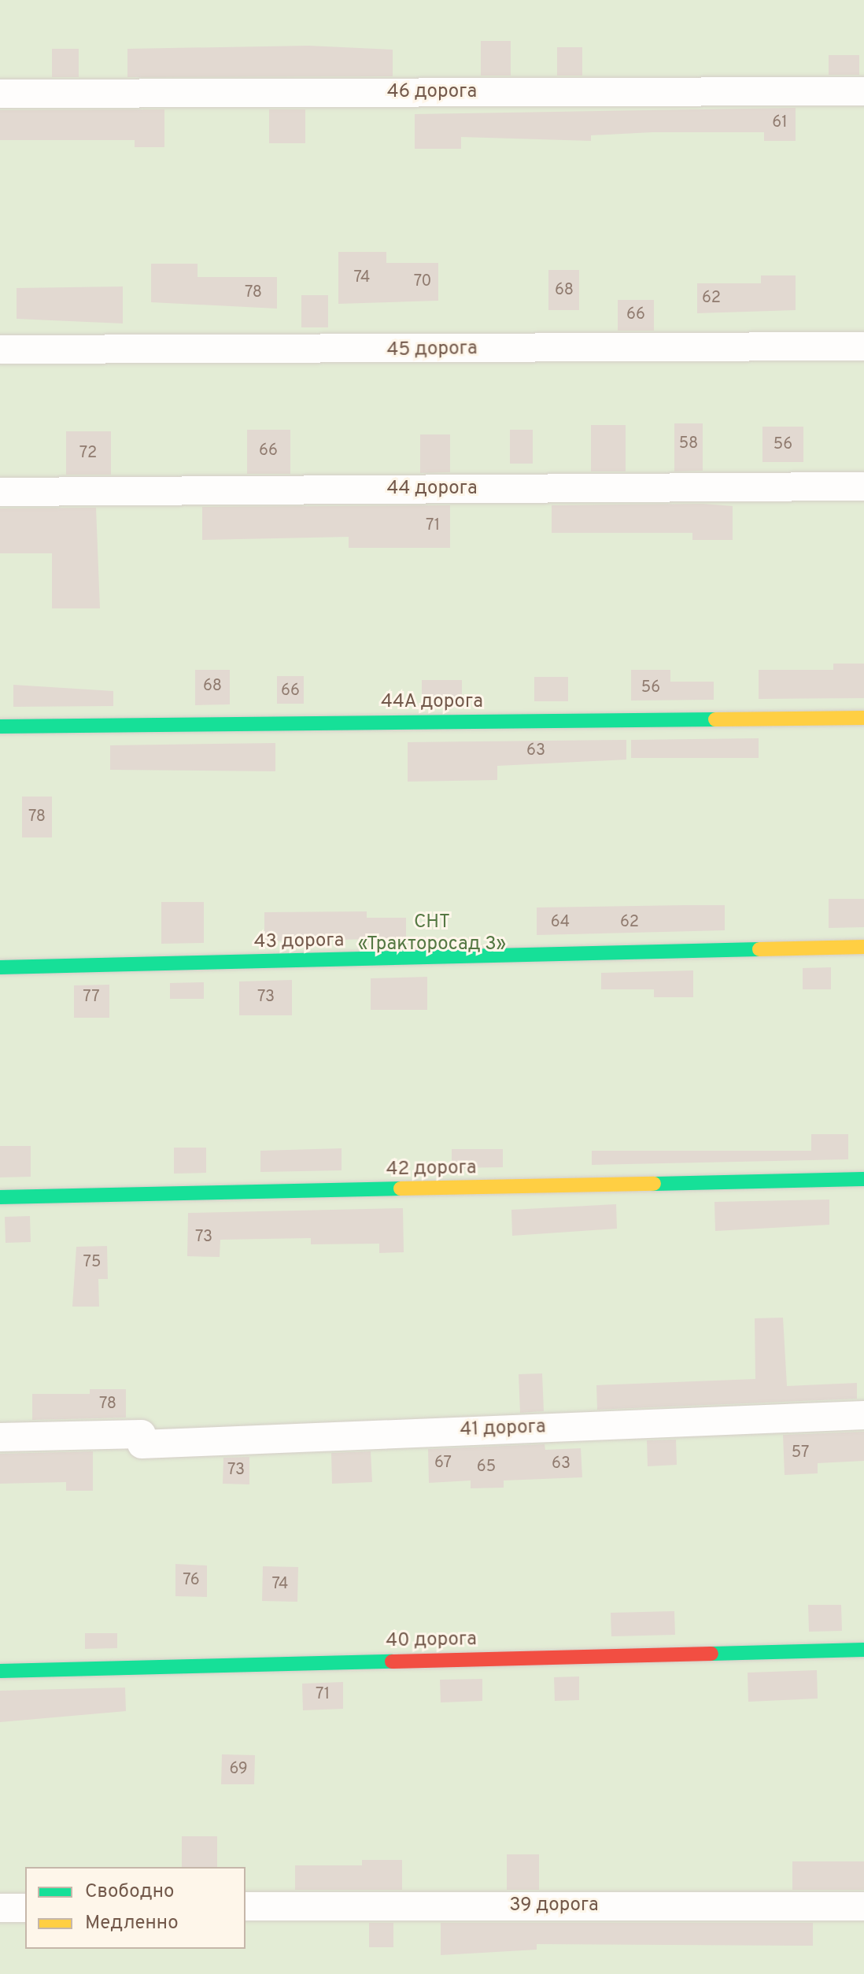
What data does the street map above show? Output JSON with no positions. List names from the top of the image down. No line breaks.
{"streets":{"street":["46 дорога","45 дорога","44 дорога","44А дорога","43 дорога","42 дорога","41 дорога","40 дорога","39 дорога"]},"parks":["СНТ «Тракторосад 3»"],"house_numbers":["61","74","70","68","78","62","66","58","56","66","72","71","68","56","66","63","78","64","62","77","73","73","75","78","57","67","63","65","73","76","74","71","69"],"legend":["Свободно","Медленно"]}
